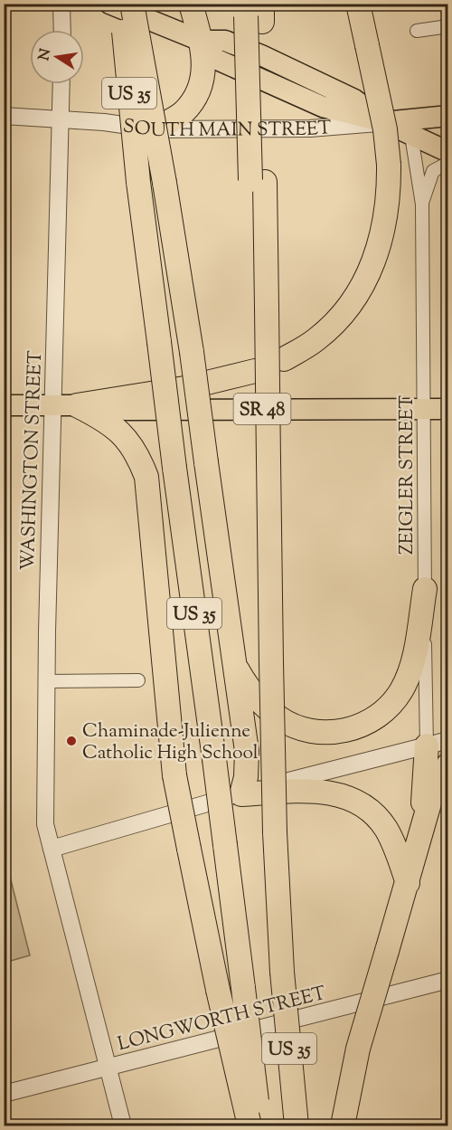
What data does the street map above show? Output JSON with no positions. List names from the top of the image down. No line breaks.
{"streets":{"highway":["US 35"],"main road":["SOUTH MAIN STREET","SR 48"],"street":["WASHINGTON STREET","ZEIGLER STREET","LONGWORTH STREET"]},"crossings":[["SOUTH MAIN STREET","WASHINGTON STREET"],["SR 48","WASHINGTON STREET"],["SR 48","ZEIGLER STREET"],["WASHINGTON STREET","LONGWORTH STREET"]],"places":["Chaminade-Julienne Catholic High School"],"north":"left"}
